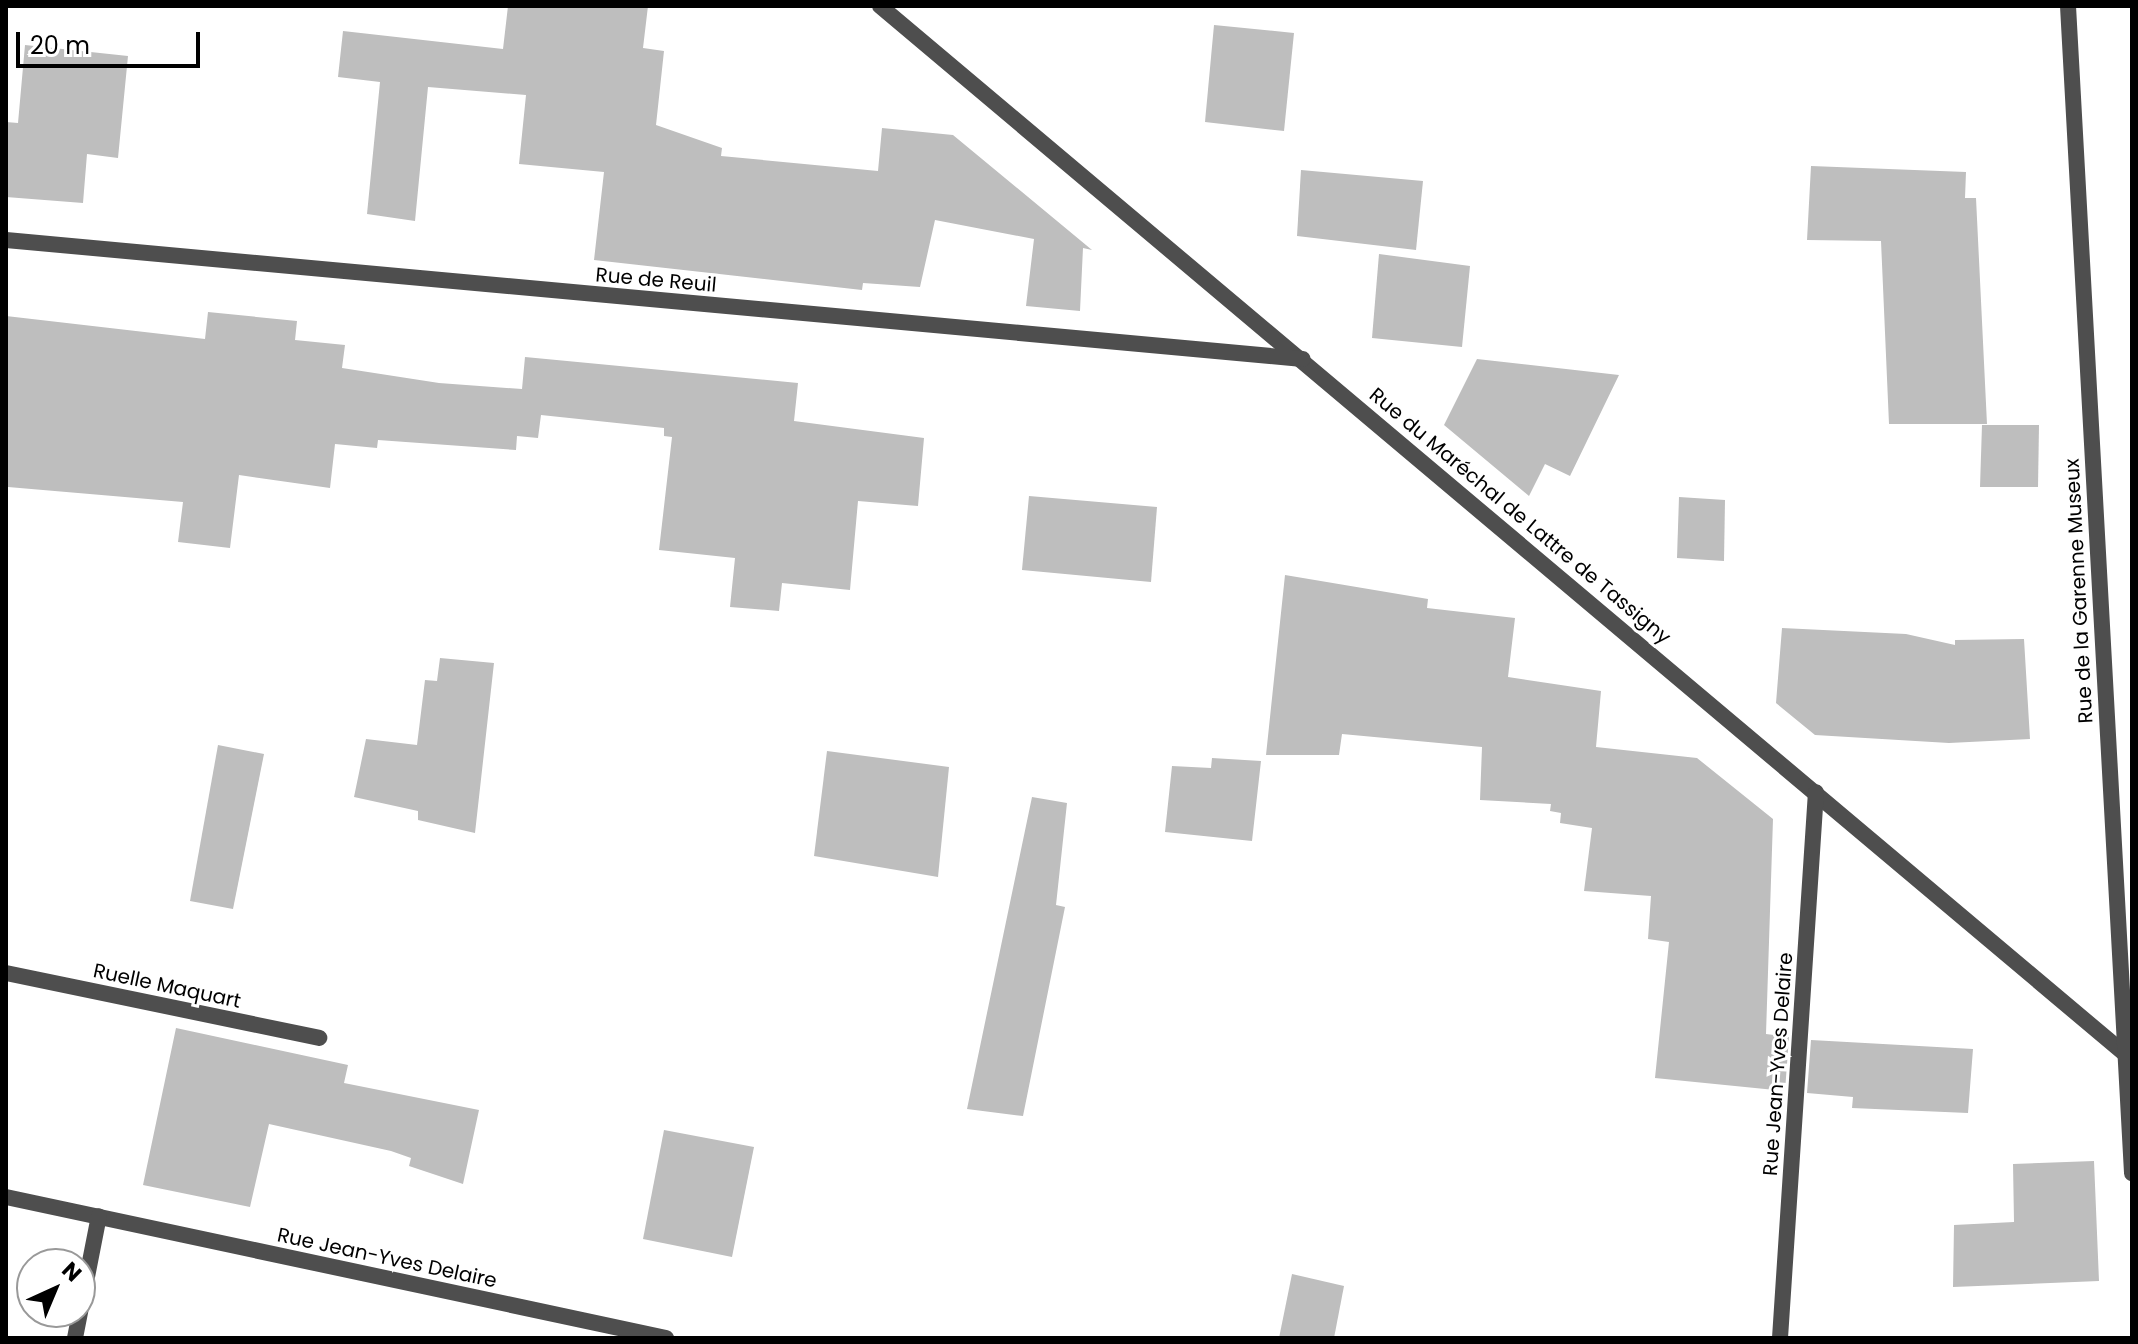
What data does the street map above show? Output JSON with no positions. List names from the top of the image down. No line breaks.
{"streets":{"street":["Rue de Reuil","Rue du Maréchal de Lattre de Tassigny","Rue de la Garenne Museux","Ruelle Maquart","Rue Jean-Yves Delaire"]},"crossings":[["Rue de Reuil","Rue du Maréchal de Lattre de Tassigny"],["Rue du Maréchal de Lattre de Tassigny","Rue de la Garenne Museux"],["Rue du Maréchal de Lattre de Tassigny","Rue Jean-Yves Delaire"]],"scale_bar":"20 m","north":"top right"}
